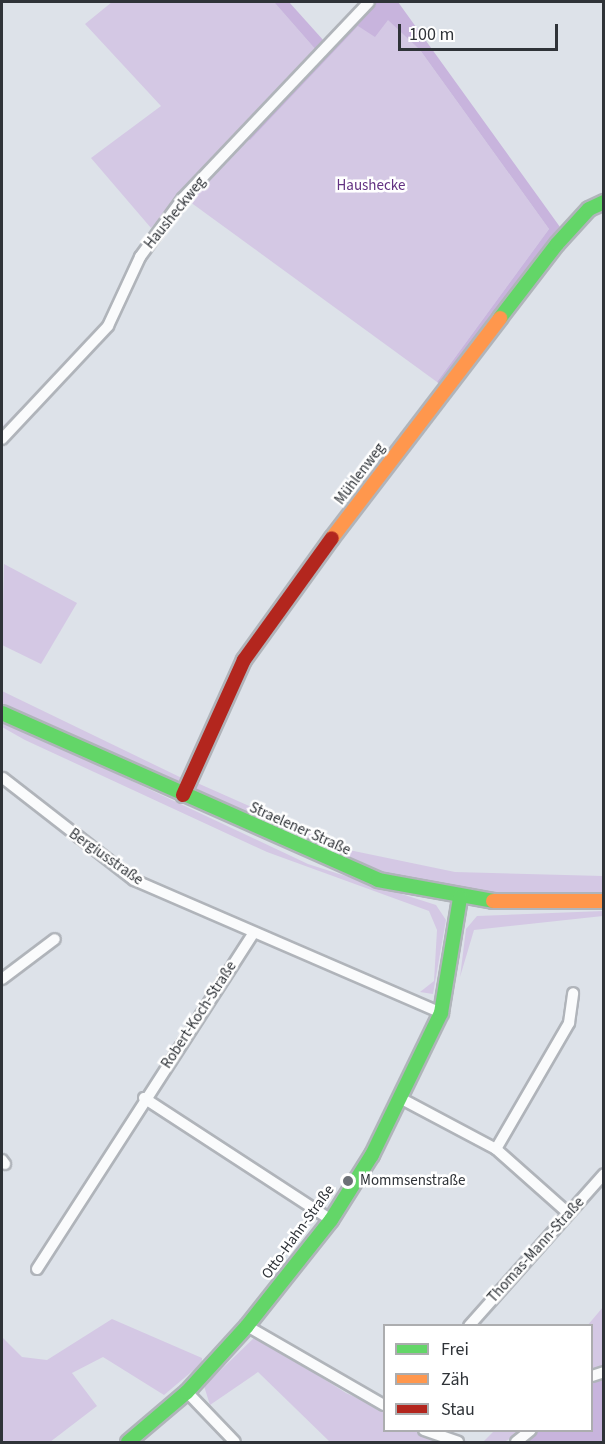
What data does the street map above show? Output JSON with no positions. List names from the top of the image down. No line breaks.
{"streets":{"street":["Hausheckweg","Mühlenweg","Straelener Straße","Bergiusstraße","Robert-Koch-Straße","Otto-Hahn-Straße","Thomas-Mann-Straße"]},"crossings":[["Mühlenweg","Straelener Straße"],["Straelener Straße","Otto-Hahn-Straße"],["Bergiusstraße","Robert-Koch-Straße"]],"parks":["Haushecke"],"places":["Mommsenstraße"],"legend":["Frei","Zäh","Stau"],"scale_bar":"100 m"}
